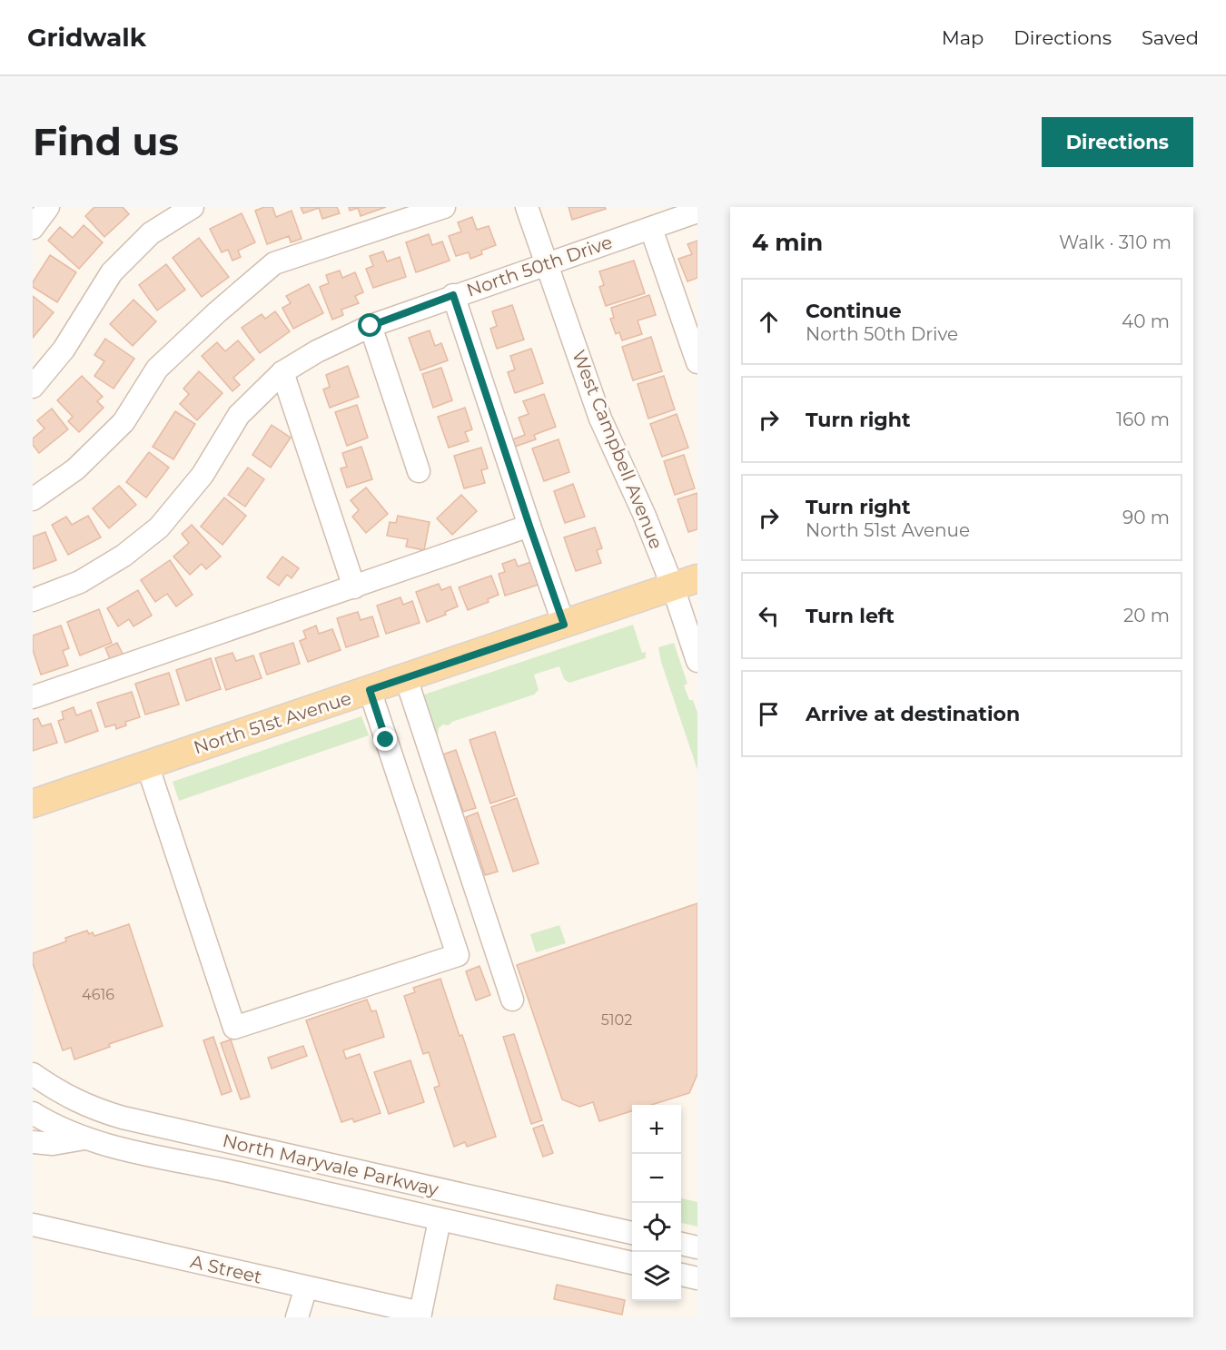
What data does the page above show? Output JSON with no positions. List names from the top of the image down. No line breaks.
{"streets":{"main road":["North 51st Avenue"],"street":["North 50th Drive","West Campbell Avenue","North Maryvale Parkway","A Street"]},"crossings":[["North 50th Drive","West Campbell Avenue"],["West Campbell Avenue","North 51st Avenue"]],"house_numbers":["4616","5102"],"page":{"header":"Gridwalk","nav":["Map","Directions","Saved"],"buttons":"Directions","title":"Find us","heading":["4 min","Walk · 310 m"],"list":[["Continue","North 50th Drive","40 m"],["Turn right","160 m"],["Turn right","North 51st Avenue","90 m"],["Turn left","20 m"],"Arrive at destination"],"map_buttons":["+","−"]}}
